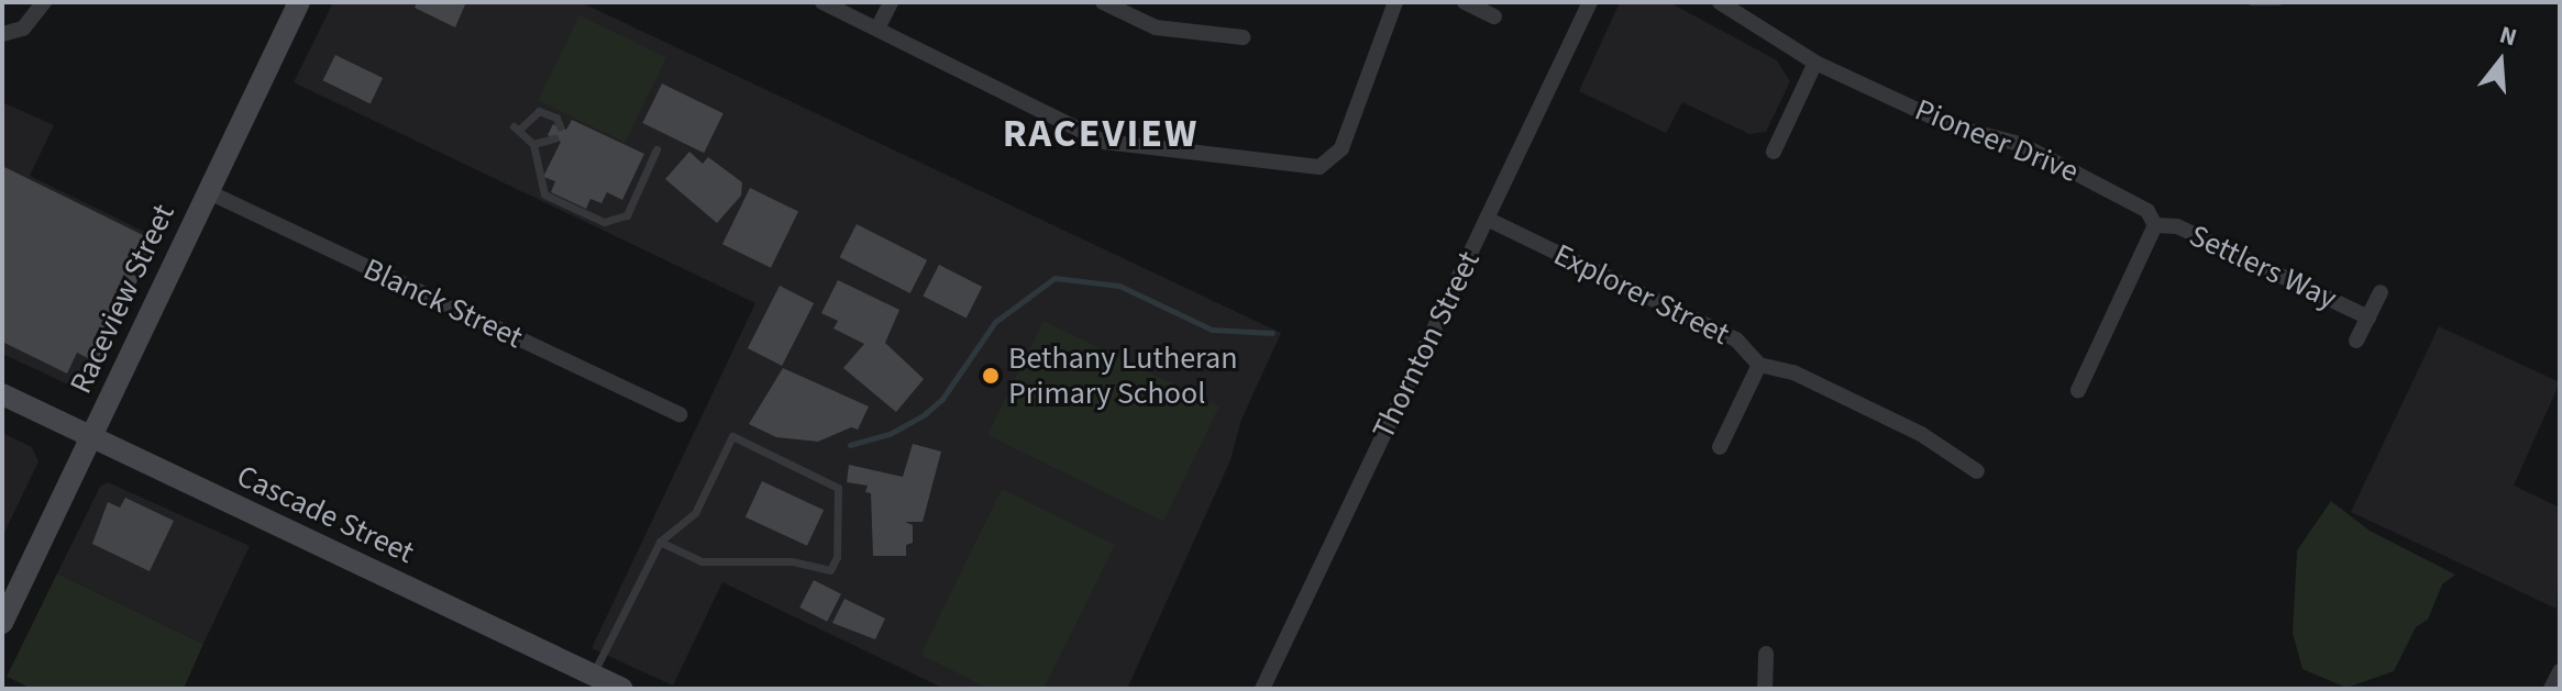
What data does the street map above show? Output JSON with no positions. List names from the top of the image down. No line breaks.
{"streets":{"street":["Pioneer Drive","Settlers Way","Explorer Street","Raceview Street","Blanck Street","Thornton Street","Cascade Street"]},"crossings":[["Pioneer Drive","Settlers Way"],["Explorer Street","Thornton Street"],["Raceview Street","Blanck Street"],["Raceview Street","Cascade Street"]],"districts":["RACEVIEW"],"places":["Bethany Lutheran Primary School"],"north":"top"}
